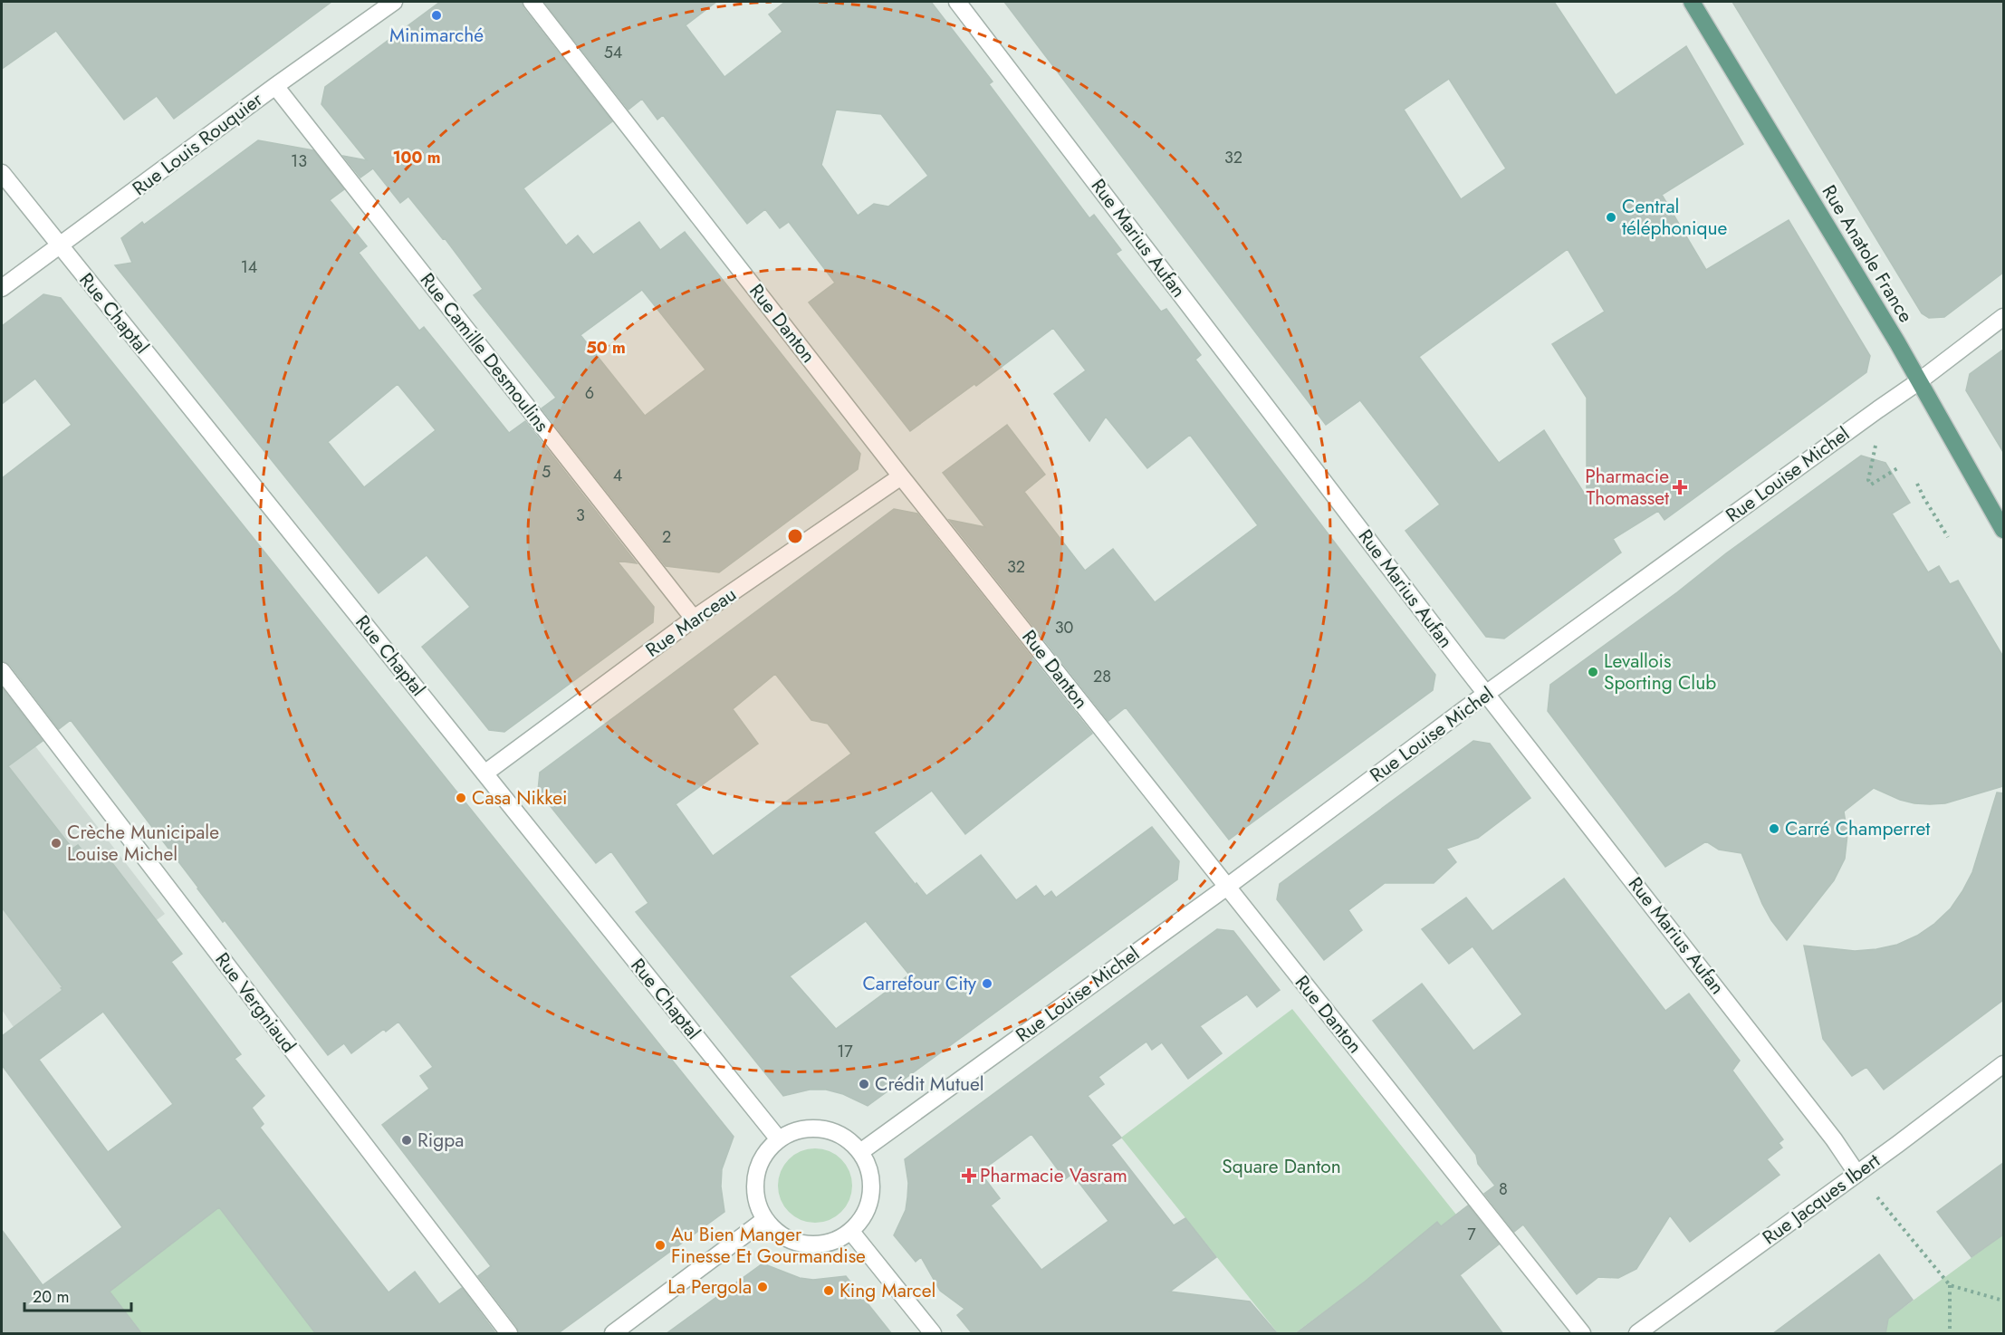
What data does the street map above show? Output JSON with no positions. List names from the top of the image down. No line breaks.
{"streets":{"main road":["Rue Anatole France"],"street":["Rue Louis Rouquier","Rue Marius Aufan","Rue Chaptal","Rue Danton","Rue Camille Desmoulins","Rue Louise Michel","Rue Marceau","Rue Vergniaud","Rue Jacques Ibert"]},"crossings":[["Rue Louis Rouquier","Rue Chaptal"],["Rue Louis Rouquier","Rue Camille Desmoulins"],["Rue Marius Aufan","Rue Louise Michel"],["Rue Marius Aufan","Rue Jacques Ibert"],["Rue Anatole France","Rue Louise Michel"],["Rue Chaptal","Rue Louise Michel"],["Rue Chaptal","Rue Marceau"],["Rue Danton","Rue Louise Michel"],["Rue Danton","Rue Marceau"],["Rue Camille Desmoulins","Rue Marceau"]],"parks":["Square Danton"],"places":{"other":["Minimarché","Central téléphonique","Levallois Sporting Club","Casa Nikkei","Carré Champerret","Crèche Municipale Louise Michel","Carrefour City","Crédit Mutuel","Rigpa","Au Bien Manger Finesse Et Gourmandise","La Pergola","King Marcel"],"health":["Pharmacie Thomasset","Pharmacie Vasram"]},"house_numbers":["54","32","13","14","6","5","4","3","2","32","30","28","17","8","7"],"scale_bar":"20 m","rings":["100 m","50 m"]}
